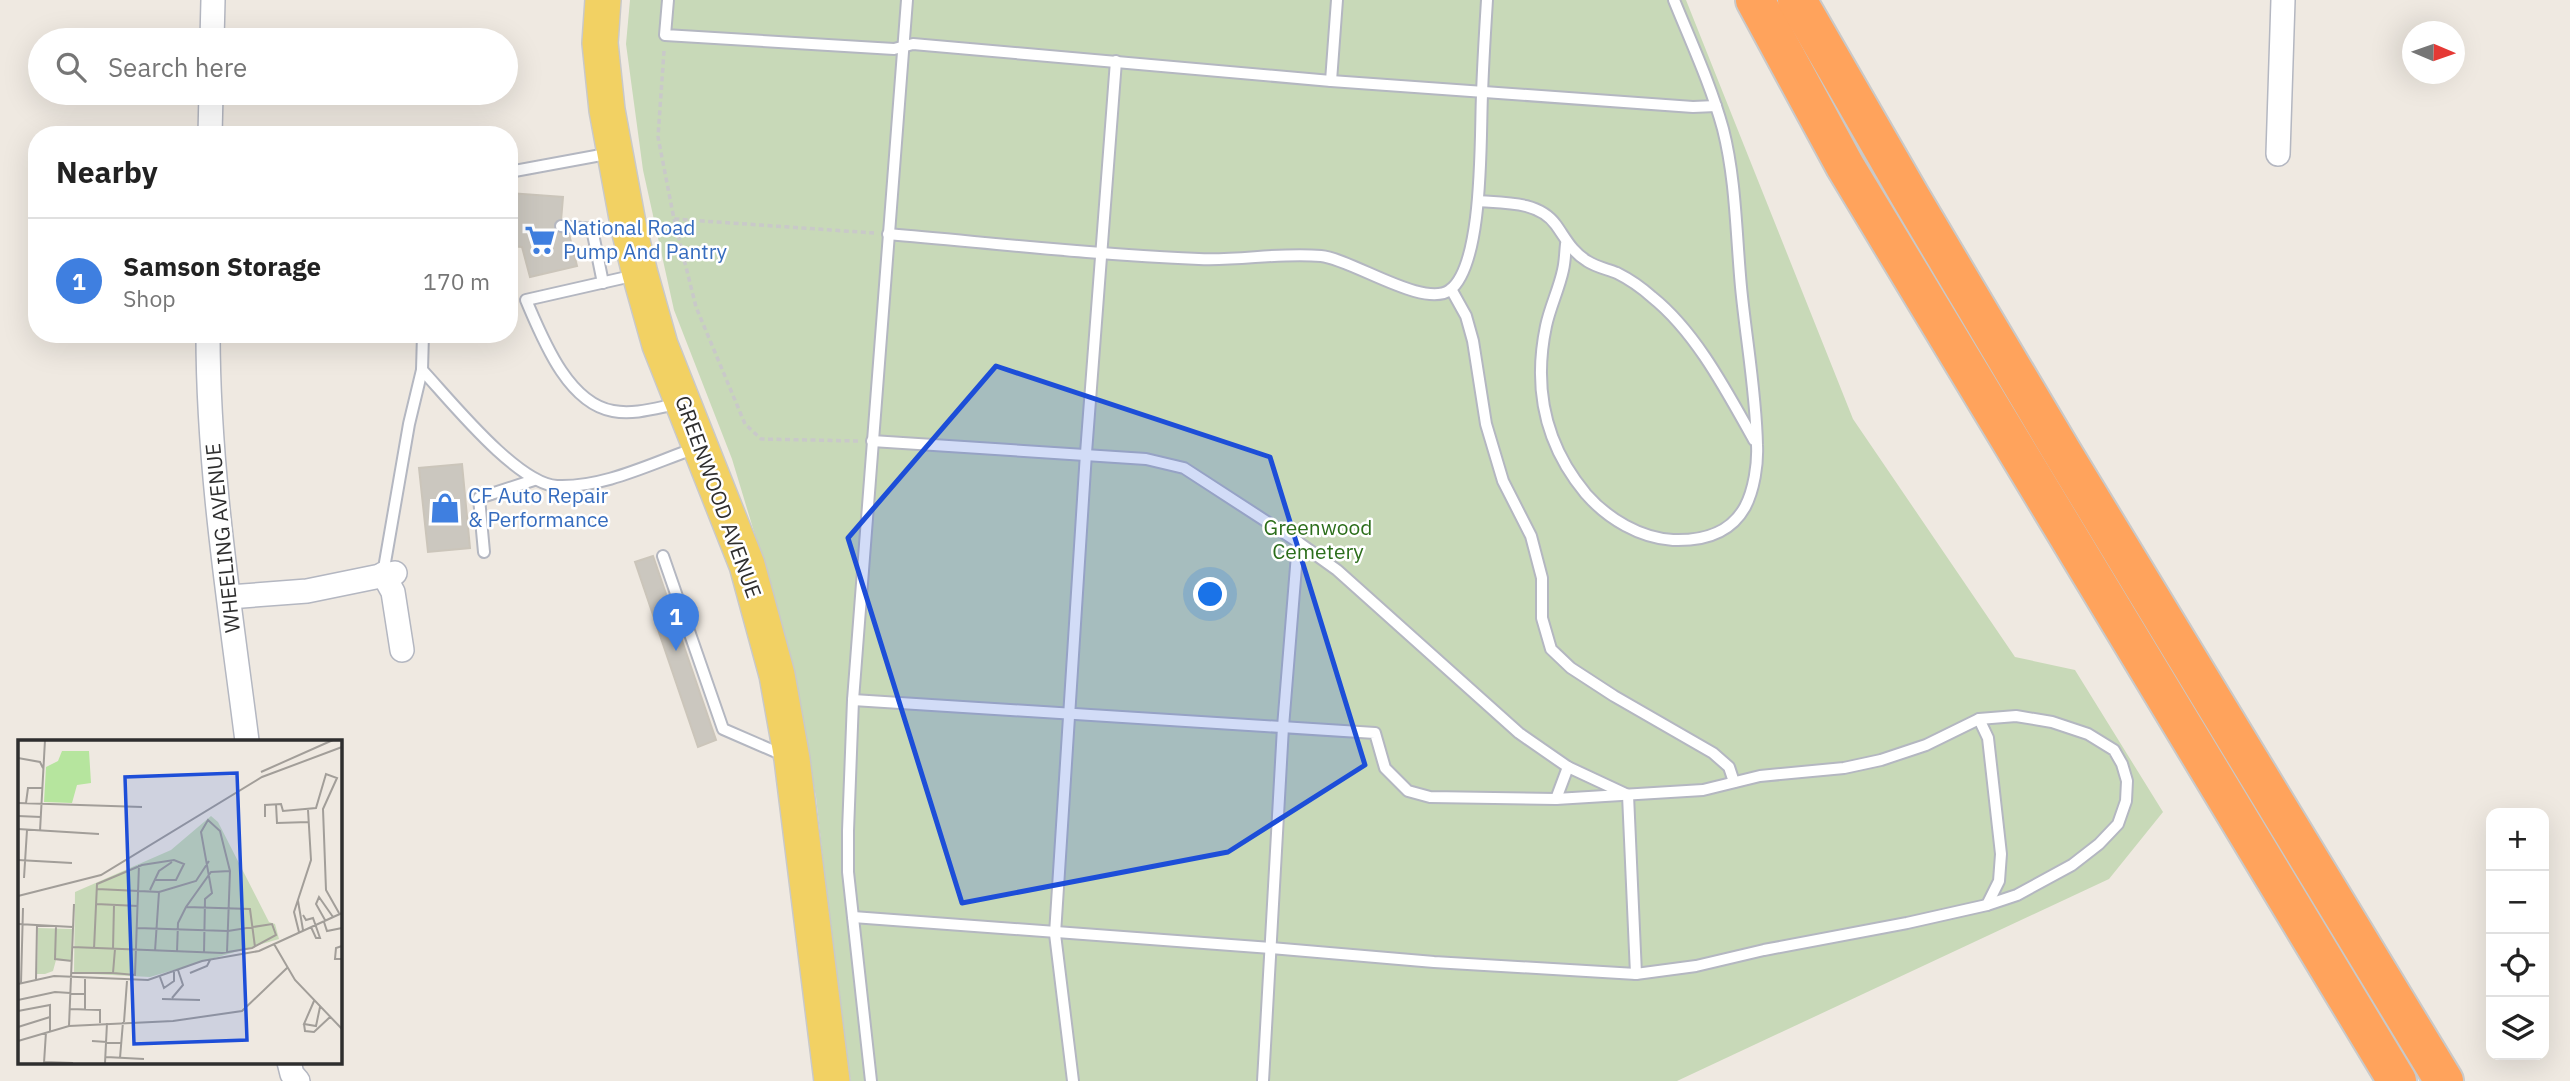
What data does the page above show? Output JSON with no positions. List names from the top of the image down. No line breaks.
{"streets":{"main road":["GREENWOOD AVENUE"],"street":["WHEELING AVENUE"]},"parks":["Greenwood Cemetery"],"places":{"supermarket":["National Road Pump And Pantry"],"shop":["CF Auto Repair & Performance"]},"north":"right","page":{"search":"Search here","heading":"Nearby","list":[{"mark":"1","name":"Samson Storage","note":"Shop","value":"170 m"}],"pins":"1","map_buttons":["+","−"]}}
